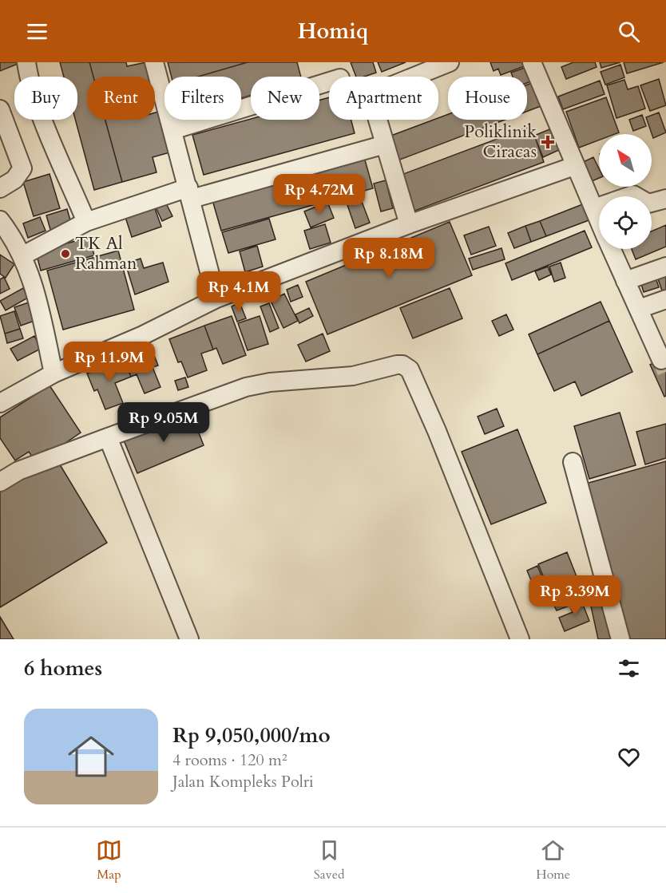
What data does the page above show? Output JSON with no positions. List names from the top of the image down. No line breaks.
{"places":{"health":["Poliklinik Ciracas"],"other":["TK Al Rahman"]},"north":"top left","page":{"header":"Homiq","chip":["Buy","Rent","Filters","New","Apartment","House"],"price":["Rp 4.72M","Rp 8.18M","Rp 4.1M","Rp 11.9M","Rp 9.05M","Rp 3.39M"],"heading":"6 homes","list":[{"name":"Rp 9,050,000/mo","note":"4 rooms · 120 m² · Jalan Kompleks Polri"}],"tabs":["Map","Saved","Home"]}}
